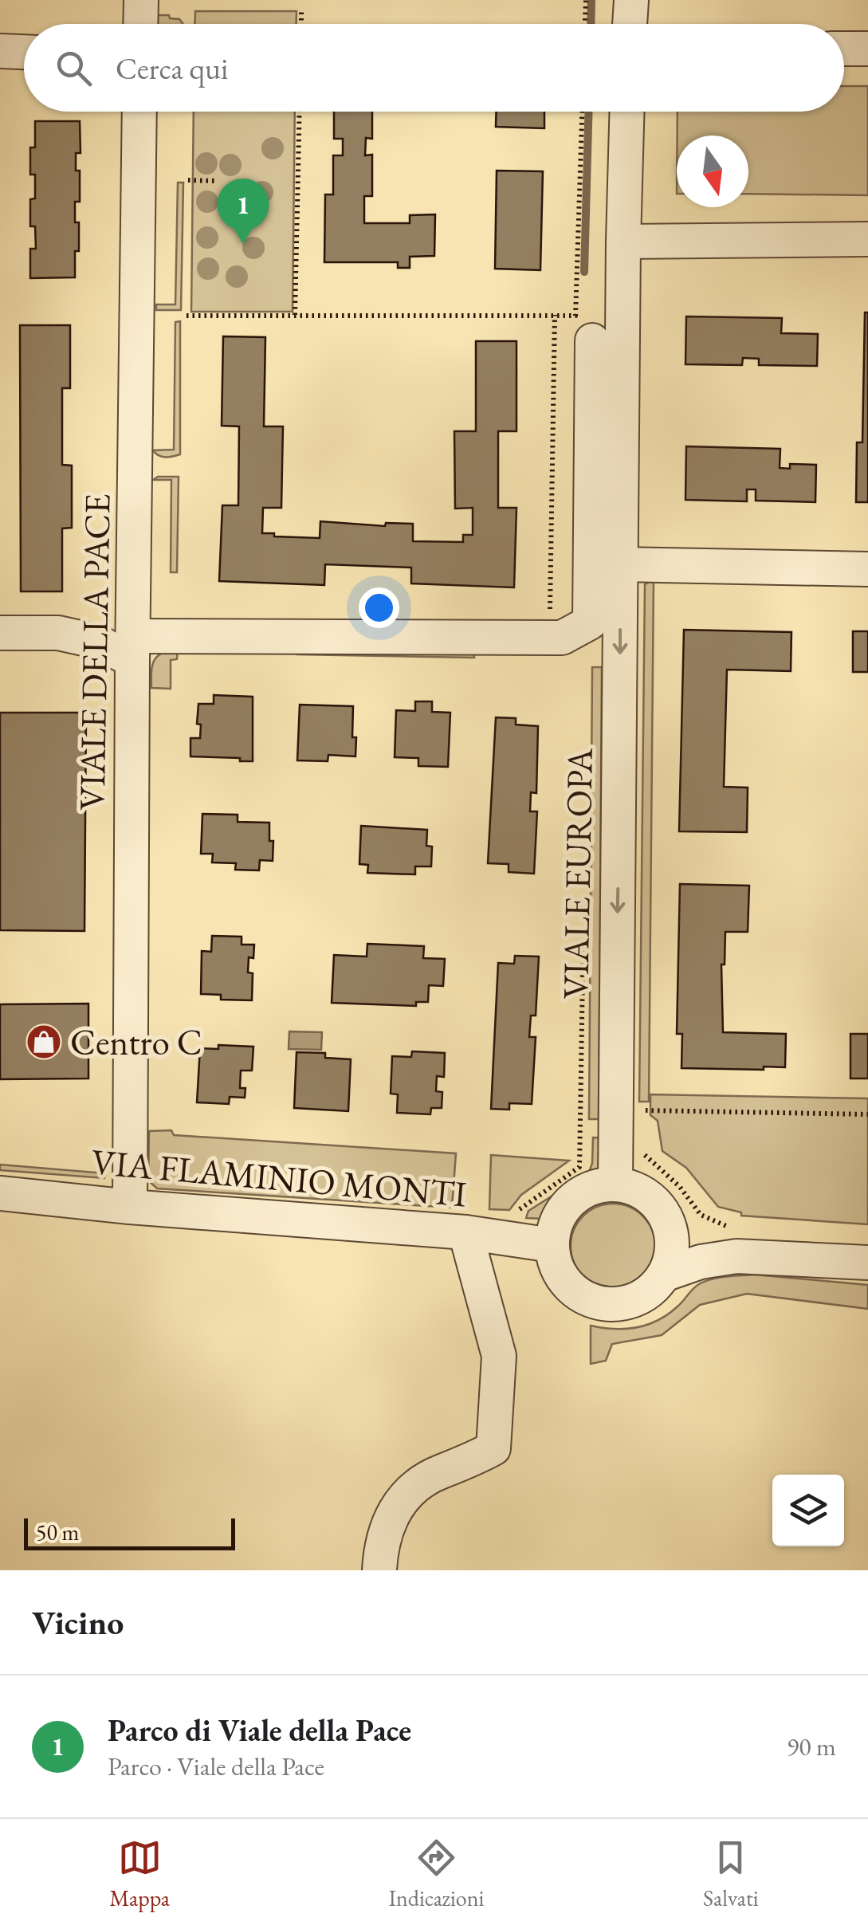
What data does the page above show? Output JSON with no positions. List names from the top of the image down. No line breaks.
{"streets":{"street":["VIALE DELLA PACE","VIALE EUROPA","VIA FLAMINIO MONTI"]},"crossings":[["VIALE DELLA PACE","VIA FLAMINIO MONTI"],["VIALE EUROPA","VIA FLAMINIO MONTI"]],"one_way":["VIALE EUROPA"],"places":{"shop":["Centro C"]},"scale_bar":"50 m","north":"bottom","page":{"search":"Cerca qui","pins":"1","scale":"50 m","heading":"Vicino","list":[{"mark":"1","name":"Parco di Viale della Pace","note":"Parco · Viale della Pace","value":"90 m"}],"nav":["Mappa","Indicazioni","Salvati"]}}
